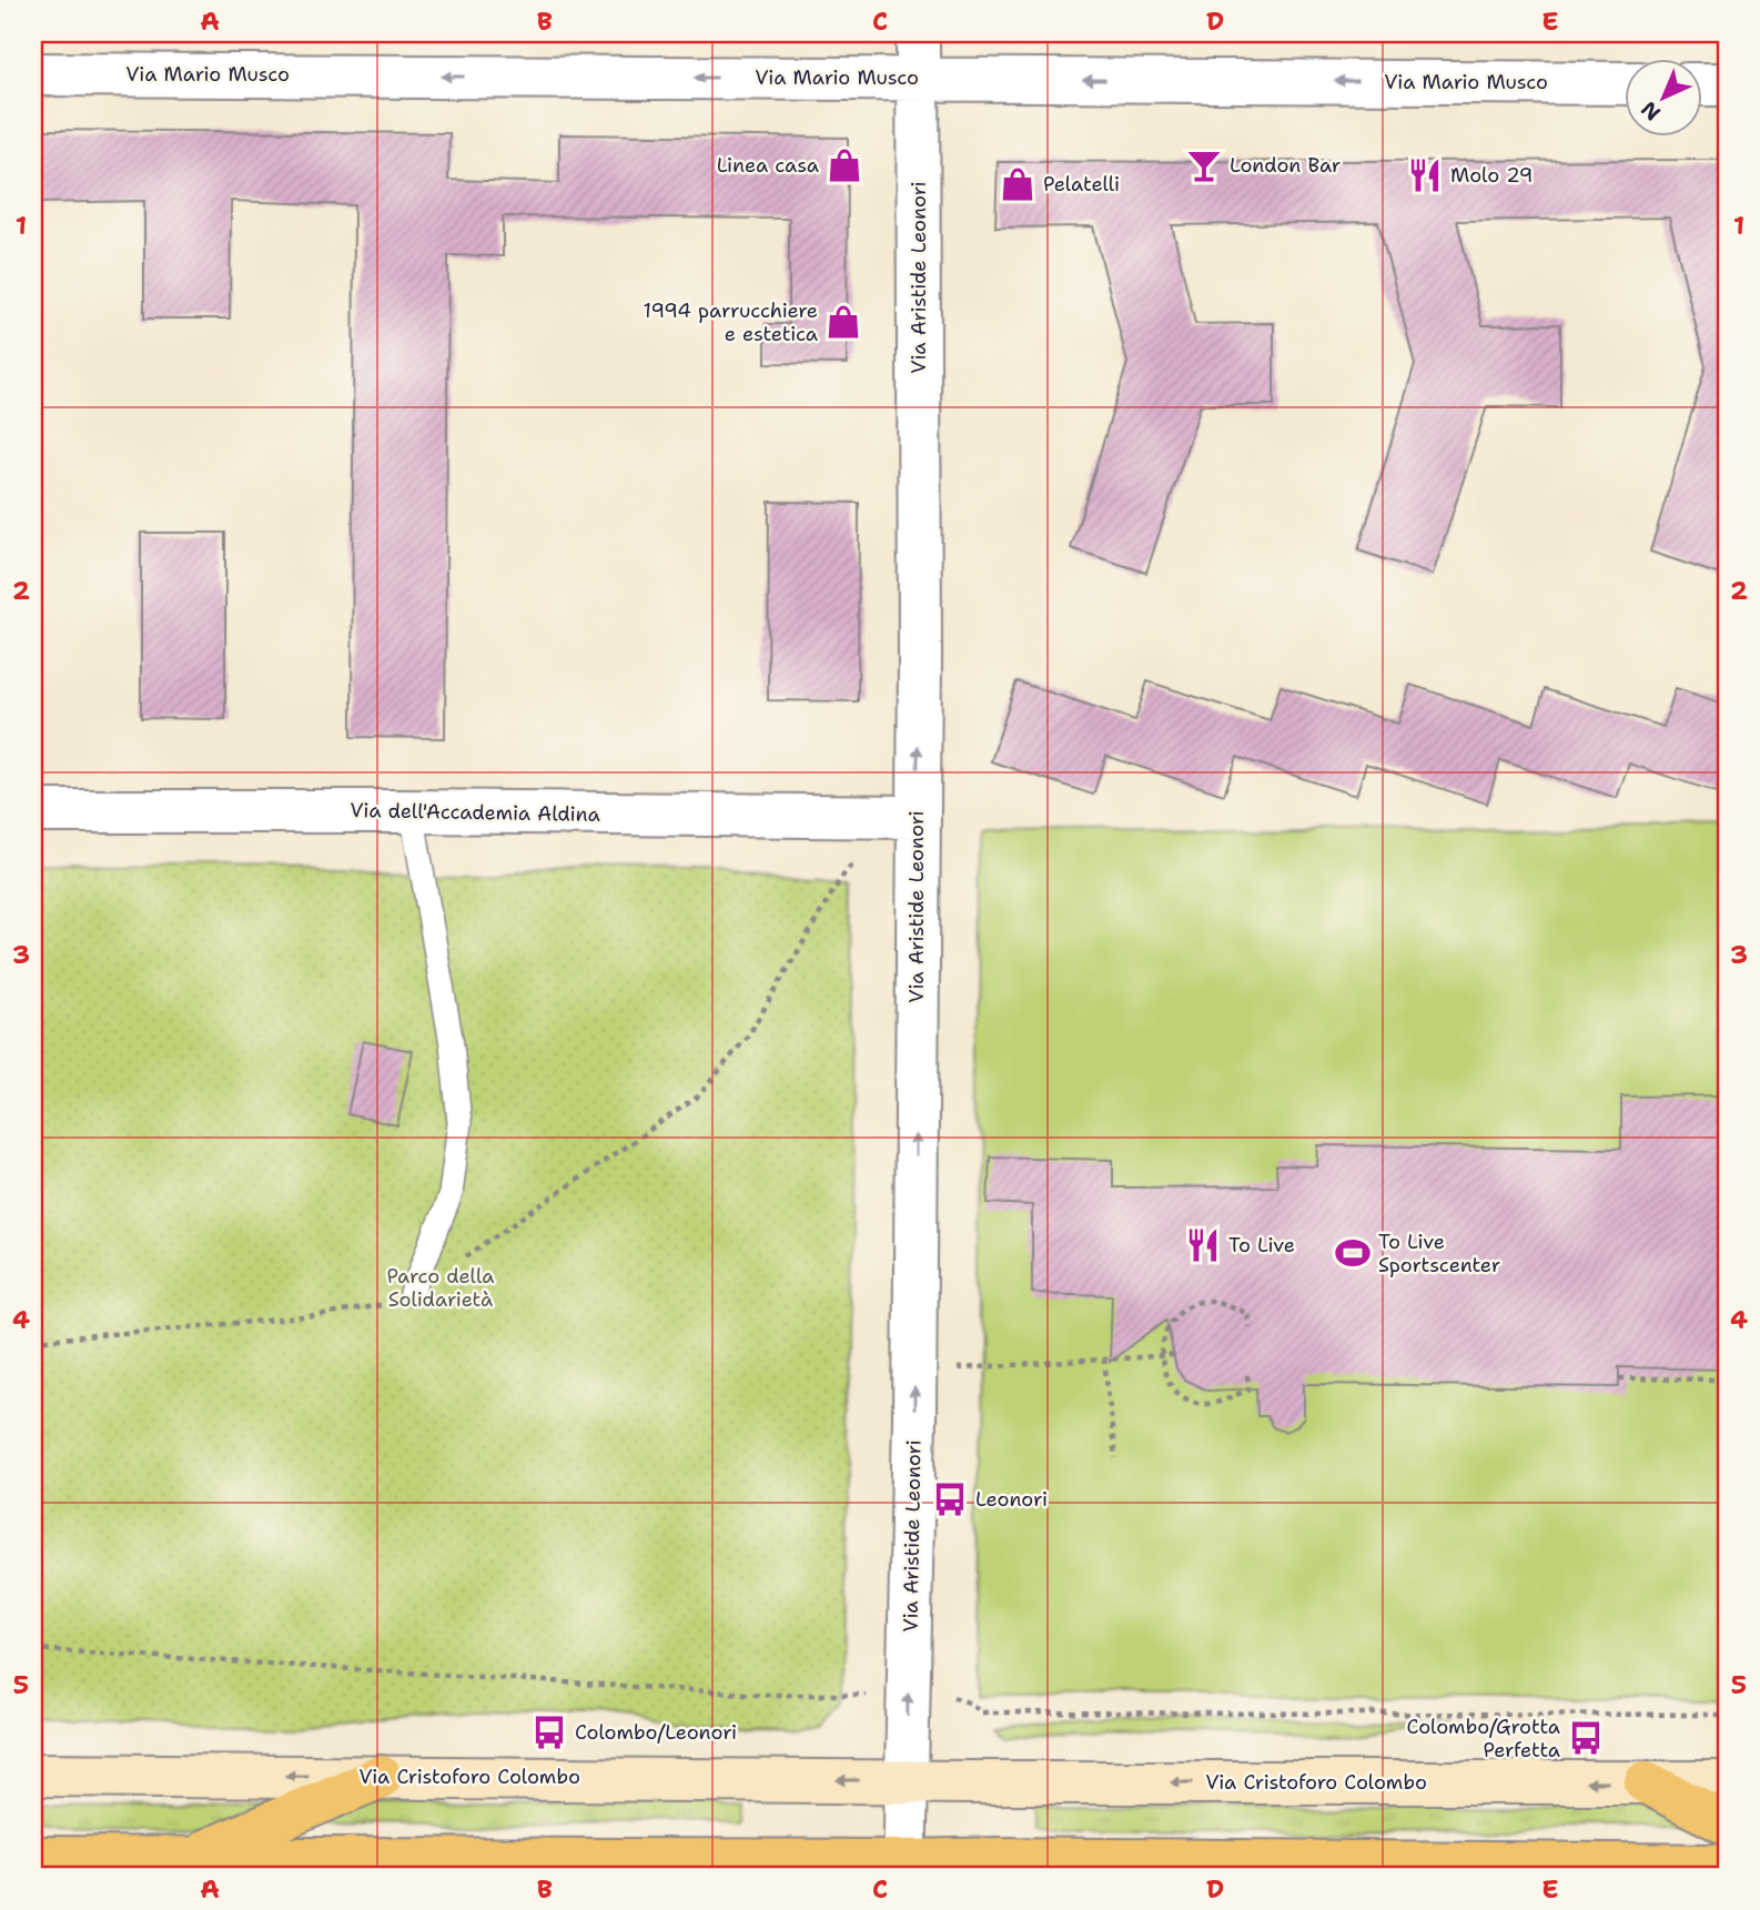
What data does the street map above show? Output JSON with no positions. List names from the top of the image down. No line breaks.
{"streets":{"main road":["Via Cristoforo Colombo"],"street":["Via Mario Musco","Via Aristide Leonori","Via dell'Accademia Aldina"]},"crossings":[["Via Mario Musco","Via Aristide Leonori"],["Via Aristide Leonori","Via dell'Accademia Aldina"],["Via Aristide Leonori","Via Cristoforo Colombo"]],"one_way":["Via Mario Musco","Via Aristide Leonori"],"parks":["Parco della Solidarietà"],"places":{"shop":["Linea casa","Pelatelli","1994 parrucchiere e estetica"],"bar":["London Bar"],"restaurant":["Molo 29","To Live"],"sports":["To Live Sportscenter"],"bus stop":["Leonori","Colombo/Leonori","Colombo/Grotta Perfetta"]},"north":"bottom left","grid":{"columns":["A","B","C","D","E"],"rows":["1","2","3","4","5"]}}
